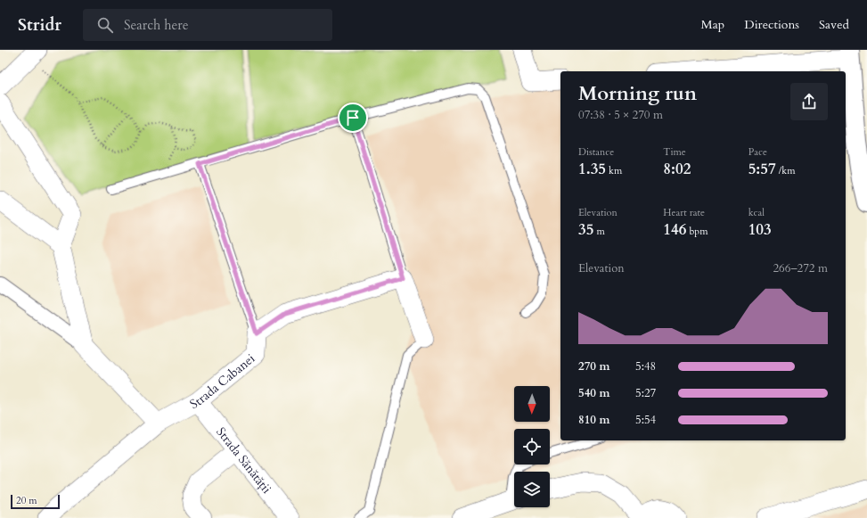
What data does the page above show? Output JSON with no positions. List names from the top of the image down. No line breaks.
{"streets":{"street":["Strada Cabanei","Strada Sănătății"]},"crossings":[["Strada Cabanei","Strada Sănătății"]],"scale_bar":"20 m","north":"bottom","page":{"header":"Stridr","search":"Search here","nav":["Map","Directions","Saved"],"heading":["Morning run","07:38 · 5 × 270 m"],"stats":[["Distance","1.35 km"],["Time","8:02"],["Pace","5:57 /km"],["Elevation","35 m"],["Heart rate","146 bpm"],["kcal","103"]],"chart":["Elevation","266–272 m"],"list":[{"name":"270 m","note":"5:48"},{"name":"540 m","note":"5:27"},{"name":"810 m","note":"5:54"}],"scale":"20 m"}}
